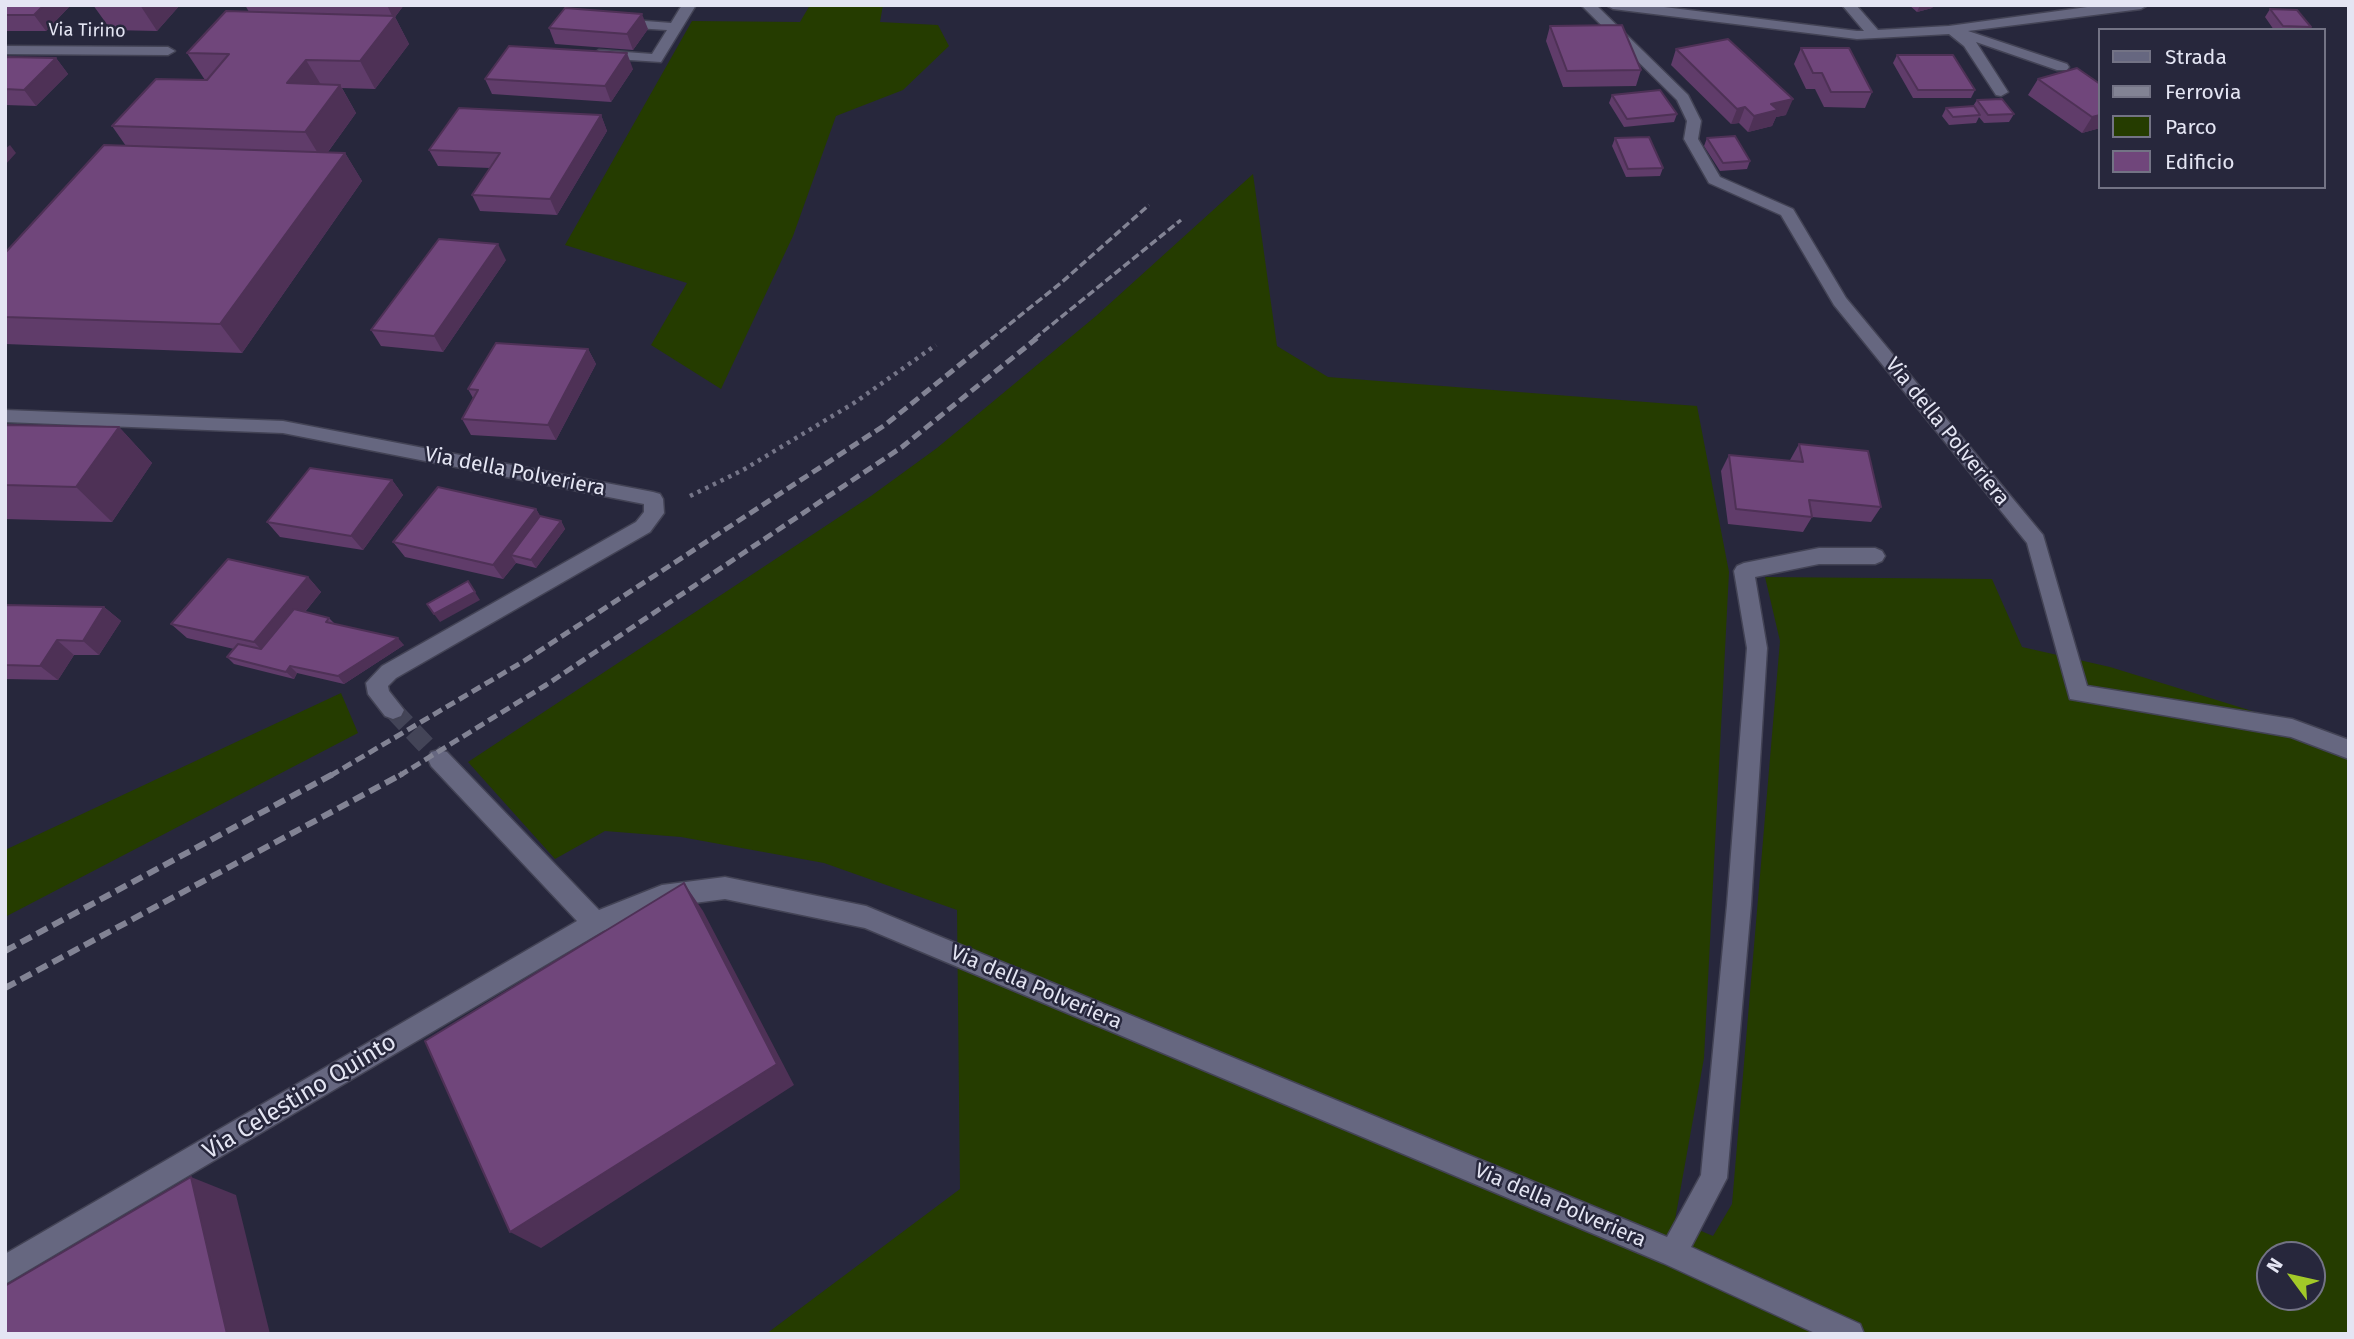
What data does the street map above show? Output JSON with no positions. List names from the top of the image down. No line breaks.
{"streets":{"street":["Via Tirino","Via della Polveriera","Via Celestino Quinto"]},"crossings":[["Via della Polveriera","Via Celestino Quinto"]],"legend":["Strada","Ferrovia","Parco","Edificio"],"north":"top left"}
